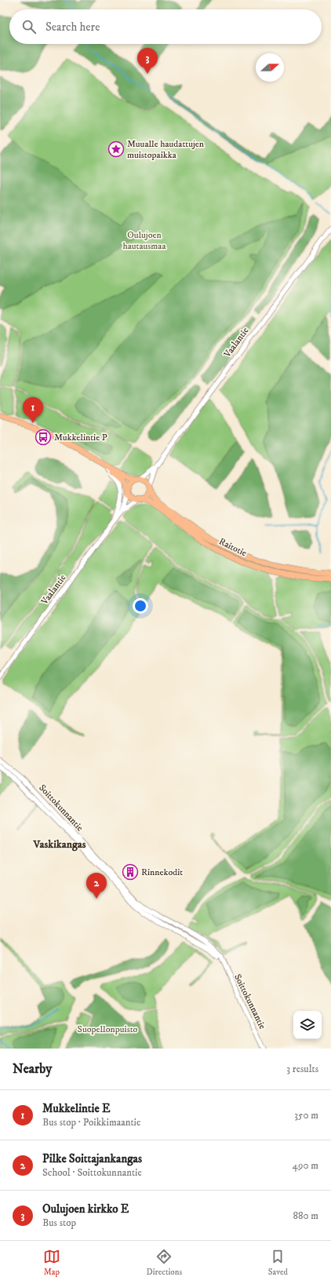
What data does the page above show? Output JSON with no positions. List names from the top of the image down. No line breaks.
{"streets":{"main road":["Raitotie"],"street":["Vaalantie","Soittokunnantie"]},"crossings":[["Vaalantie","Raitotie"]],"districts":["Vaskikangas"],"parks":["Oulujoen hautausmaa","Suopellonpuisto"],"places":{"place":["Muualle haudattujen muistopaikka"],"bus stop":["Mukkelintie P"],"building":["Rinnekodit"]},"north":"right","page":{"search":"Search here","pins":["3","1","2"],"heading":["Nearby","3 results"],"list":[{"mark":"1","name":"Mukkelintie E","note":"Bus stop · Poikkimaantie","value":"350 m"},{"mark":"2","name":"Pilke Soittajankangas","note":"School · Soittokunnantie","value":"490 m"},{"mark":"3","name":"Oulujoen kirkko E","note":"Bus stop","value":"880 m"}],"nav":["Map","Directions","Saved"]}}
